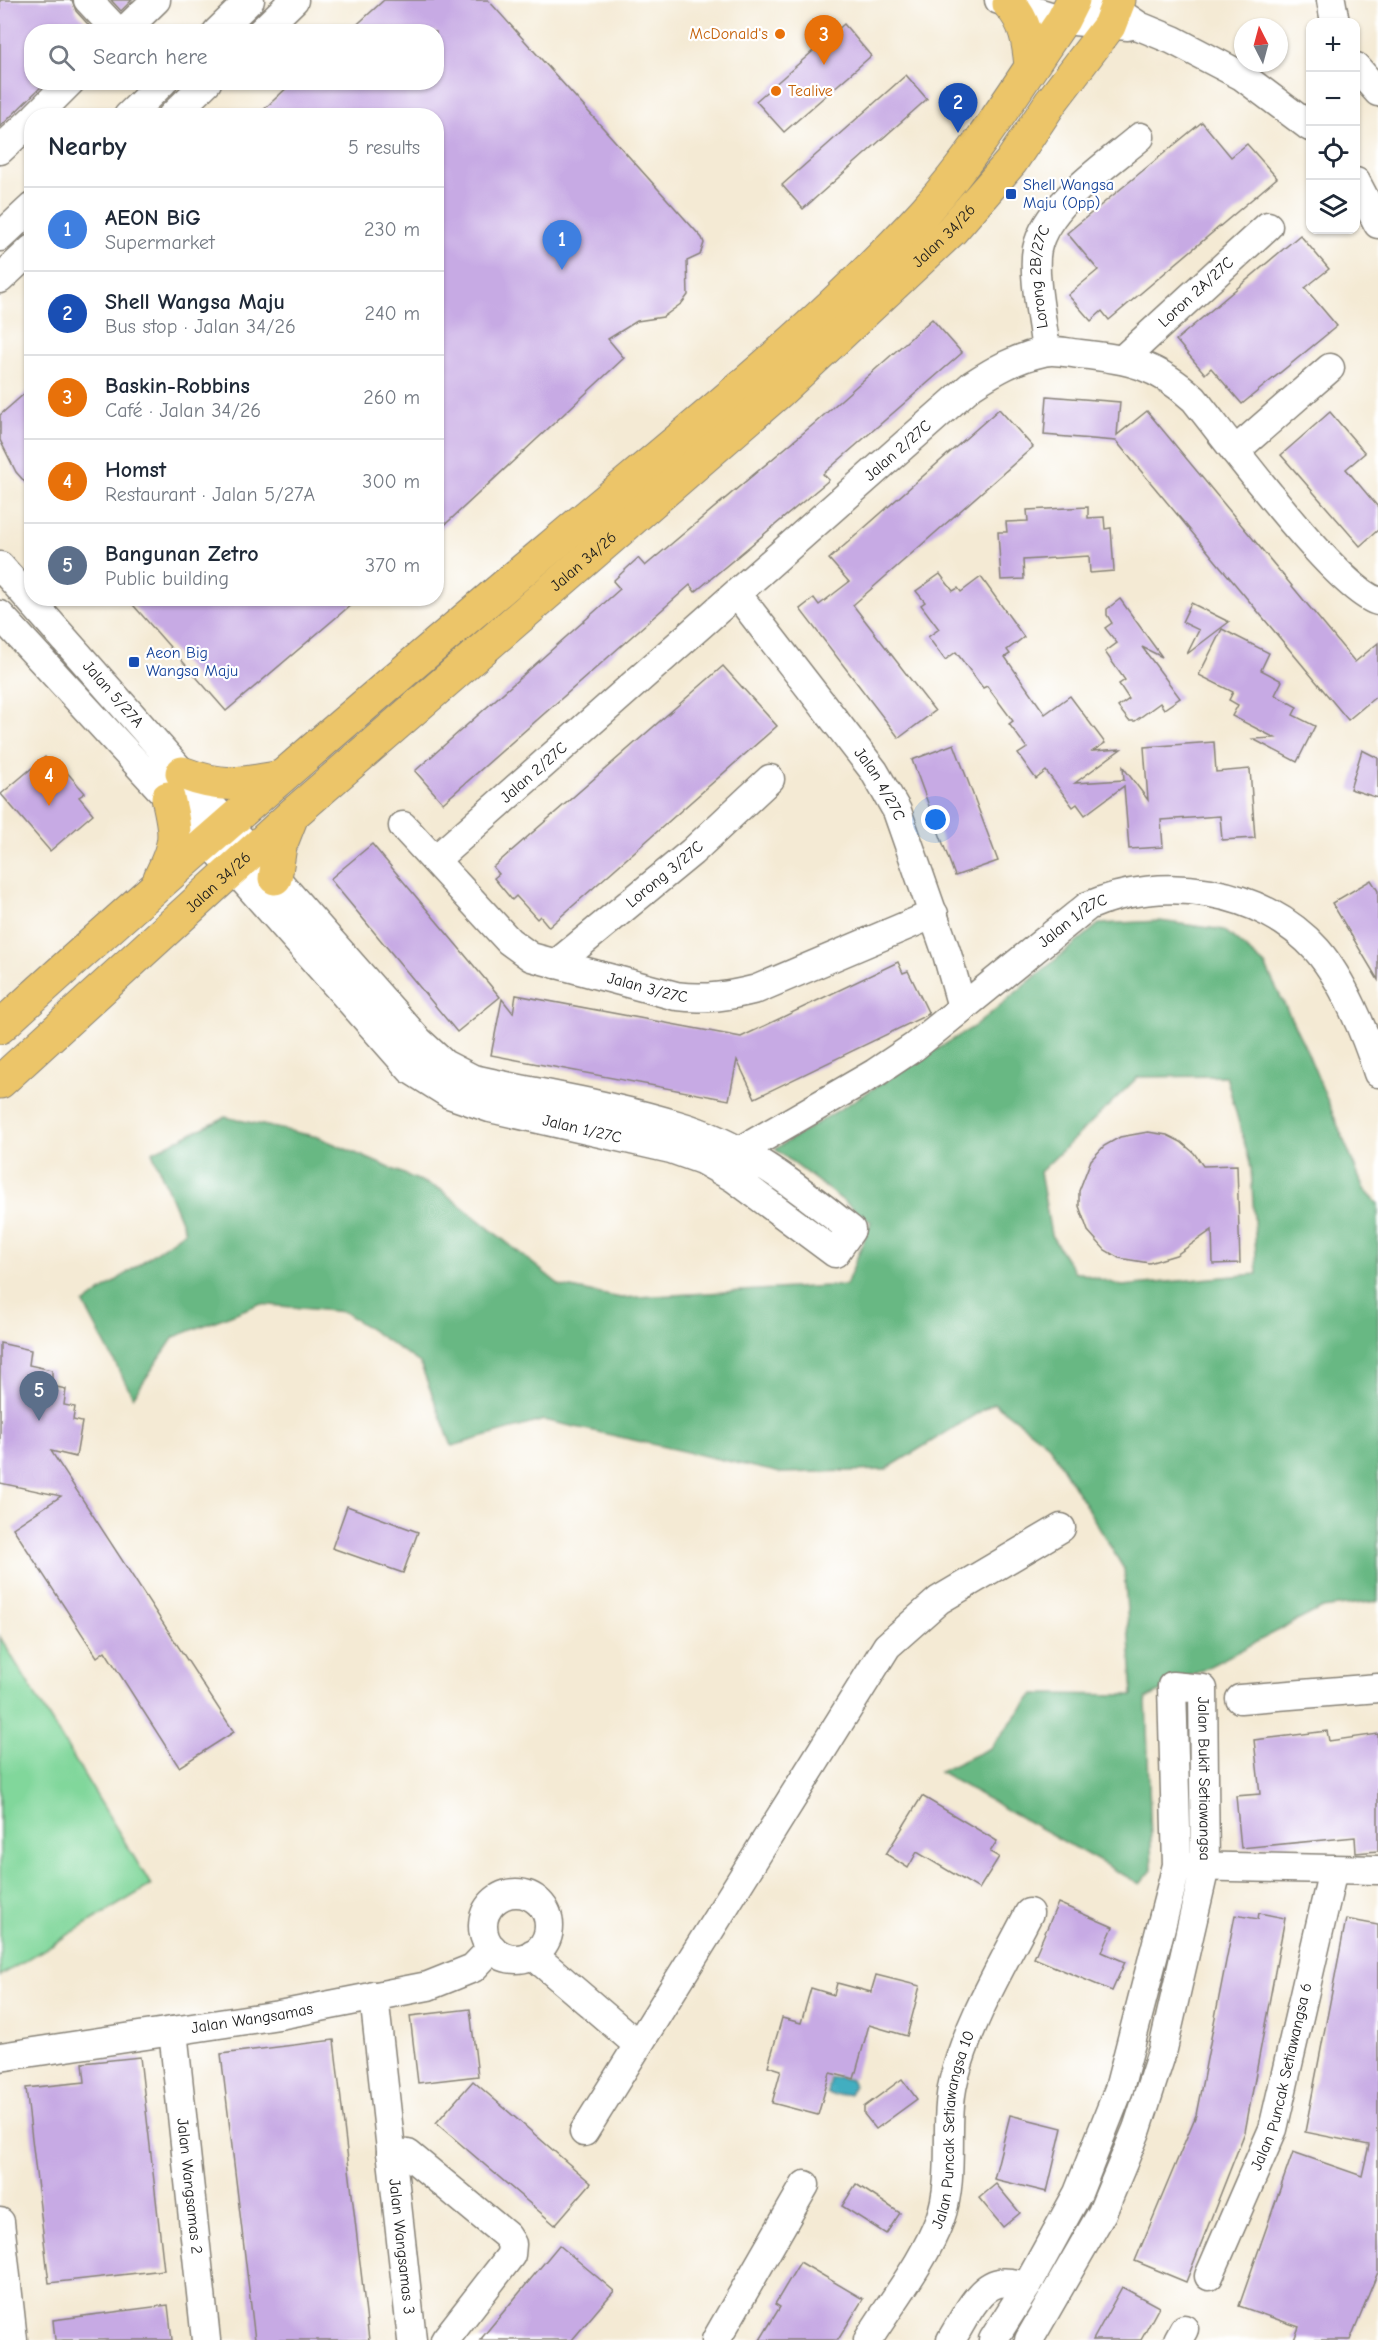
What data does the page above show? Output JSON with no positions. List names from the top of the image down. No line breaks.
{"streets":{"main road":["Jalan 34/26"],"street":["Lorong 2B/27C","Loron 2A/27C","Jalan 2/27C","Jalan 5/27A","Jalan 4/27C","Lorong 3/27C","Jalan 1/27C","Jalan 3/27C","Jalan Bukit Setiawangsa","Jalan Wangsamas","Jalan Puncak Setiawangsa 6","Jalan Puncak Setiawangsa 10","Jalan Wangsamas 2","Jalan Wangsamas 3"]},"crossings":[["Jalan 34/26","Jalan 5/27A"],["Jalan 34/26","Jalan 1/27C"],["Lorong 2B/27C","Jalan 2/27C"],["Loron 2A/27C","Jalan 2/27C"],["Jalan 2/27C","Jalan 4/27C"],["Jalan 2/27C","Jalan 3/27C"],["Jalan 5/27A","Jalan 1/27C"],["Jalan 4/27C","Jalan 1/27C"],["Jalan 4/27C","Jalan 3/27C"],["Lorong 3/27C","Jalan 3/27C"],["Jalan Wangsamas","Jalan Wangsamas 2"],["Jalan Wangsamas","Jalan Wangsamas 3"]],"places":{"other":["McDonald's","Tealive"],"transit":["Shell Wangsa Maju (Opp)","Aeon Big Wangsa Maju"]},"north":"top","page":{"pins":["3","2","1","4","5"],"map_buttons":["+","−"],"search":"Search here","heading":["Nearby","5 results"],"list":[{"mark":"1","name":"AEON BiG","note":"Supermarket","value":"230 m"},{"mark":"2","name":"Shell Wangsa Maju","note":"Bus stop · Jalan 34/26","value":"240 m"},{"mark":"3","name":"Baskin-Robbins","note":"Café · Jalan 34/26","value":"260 m"},{"mark":"4","name":"Homst","note":"Restaurant · Jalan 5/27A","value":"300 m"},{"mark":"5","name":"Bangunan Zetro","note":"Public building","value":"370 m"}]}}
